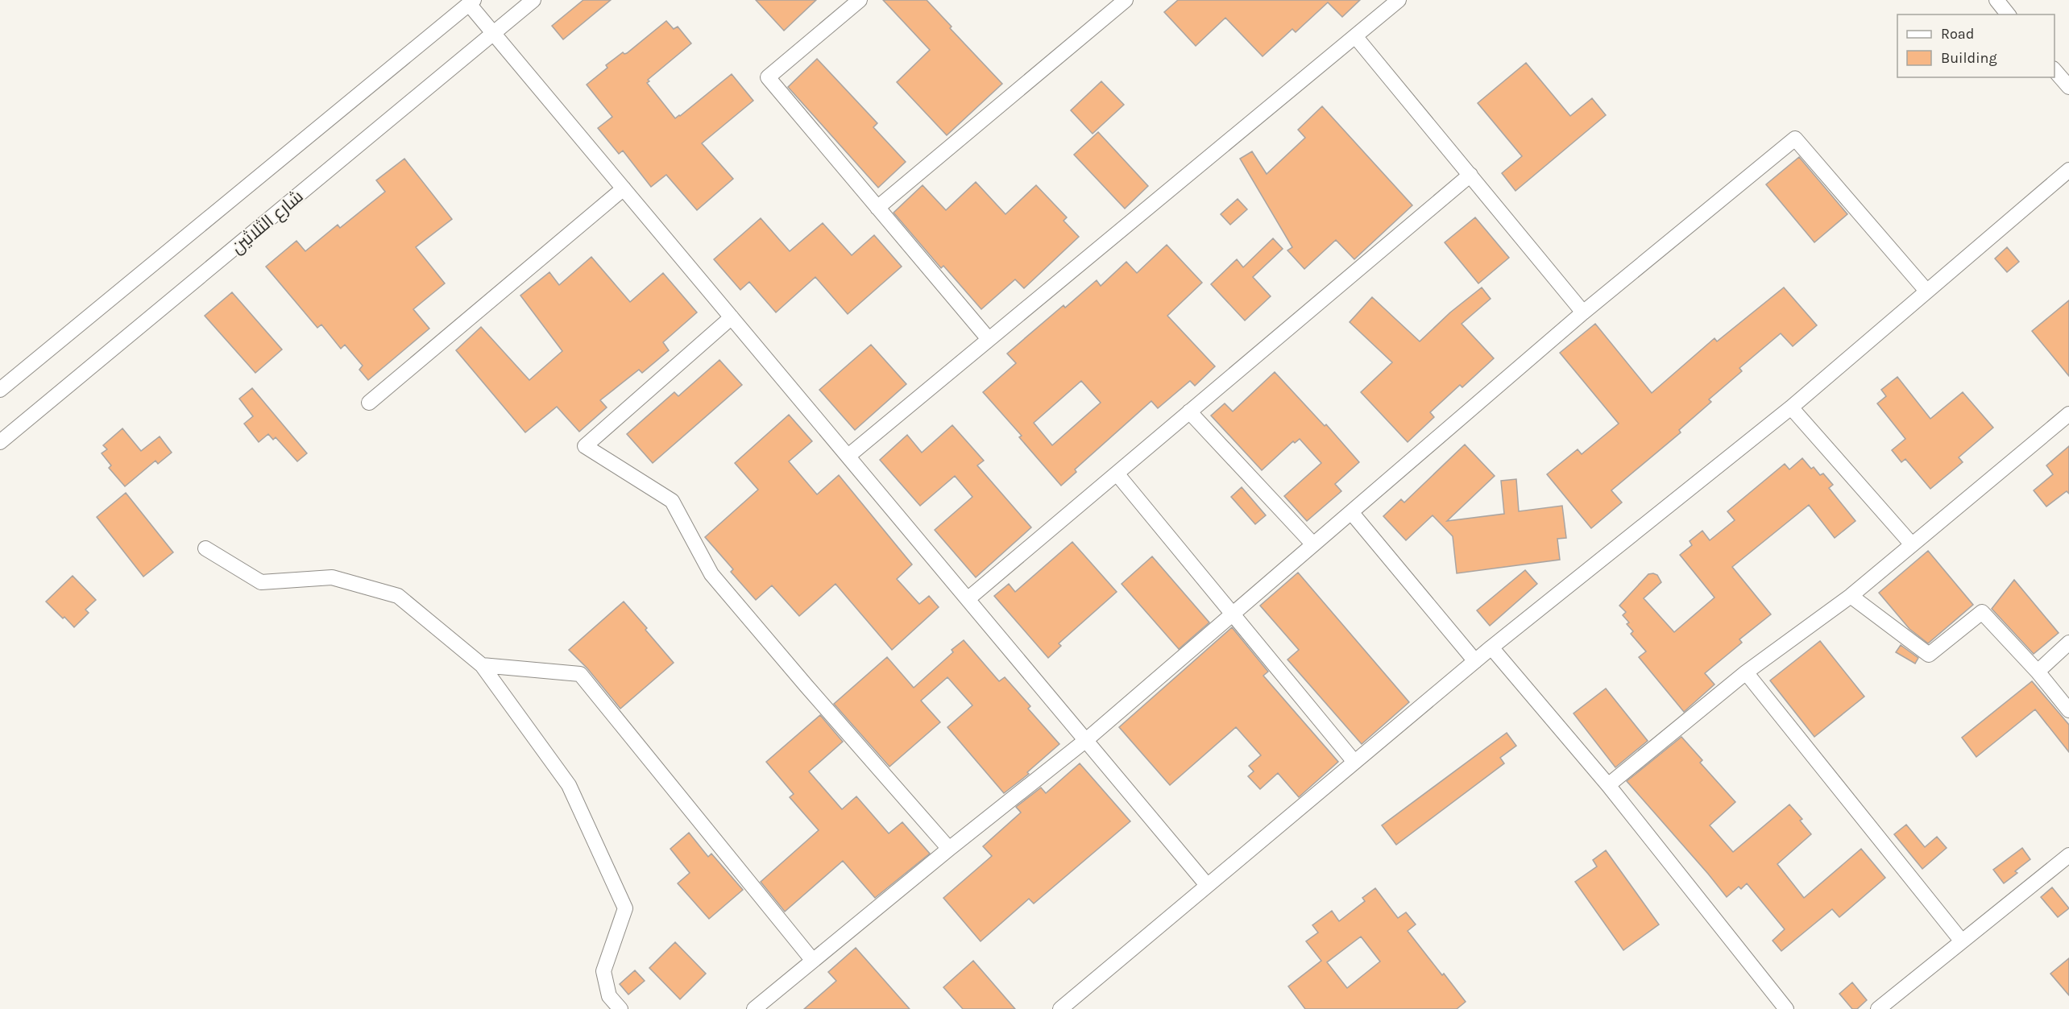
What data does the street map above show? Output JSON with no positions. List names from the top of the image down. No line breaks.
{"streets":{"street":["شارع الثلاثين"]},"legend":["Road","Building"]}
